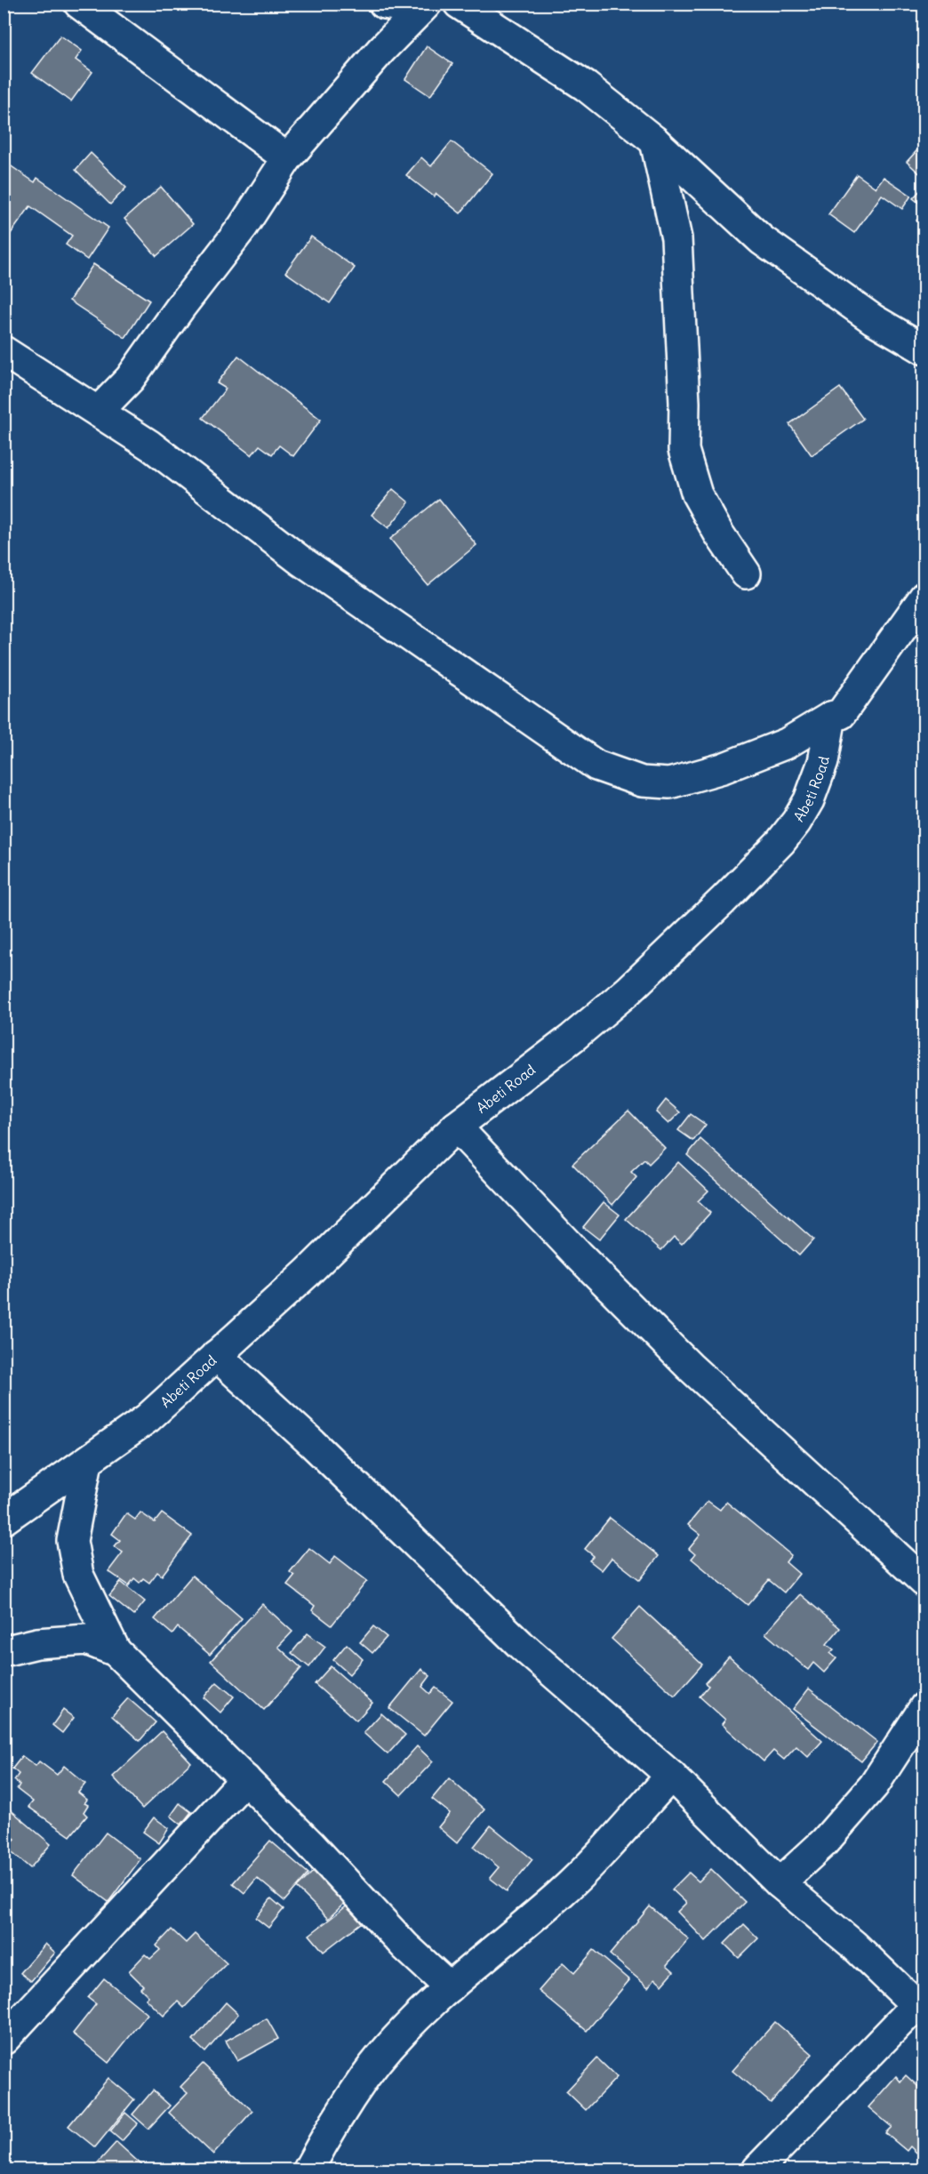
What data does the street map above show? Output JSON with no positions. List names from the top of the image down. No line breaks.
{"streets":{"street":["Abeti Road"]}}
